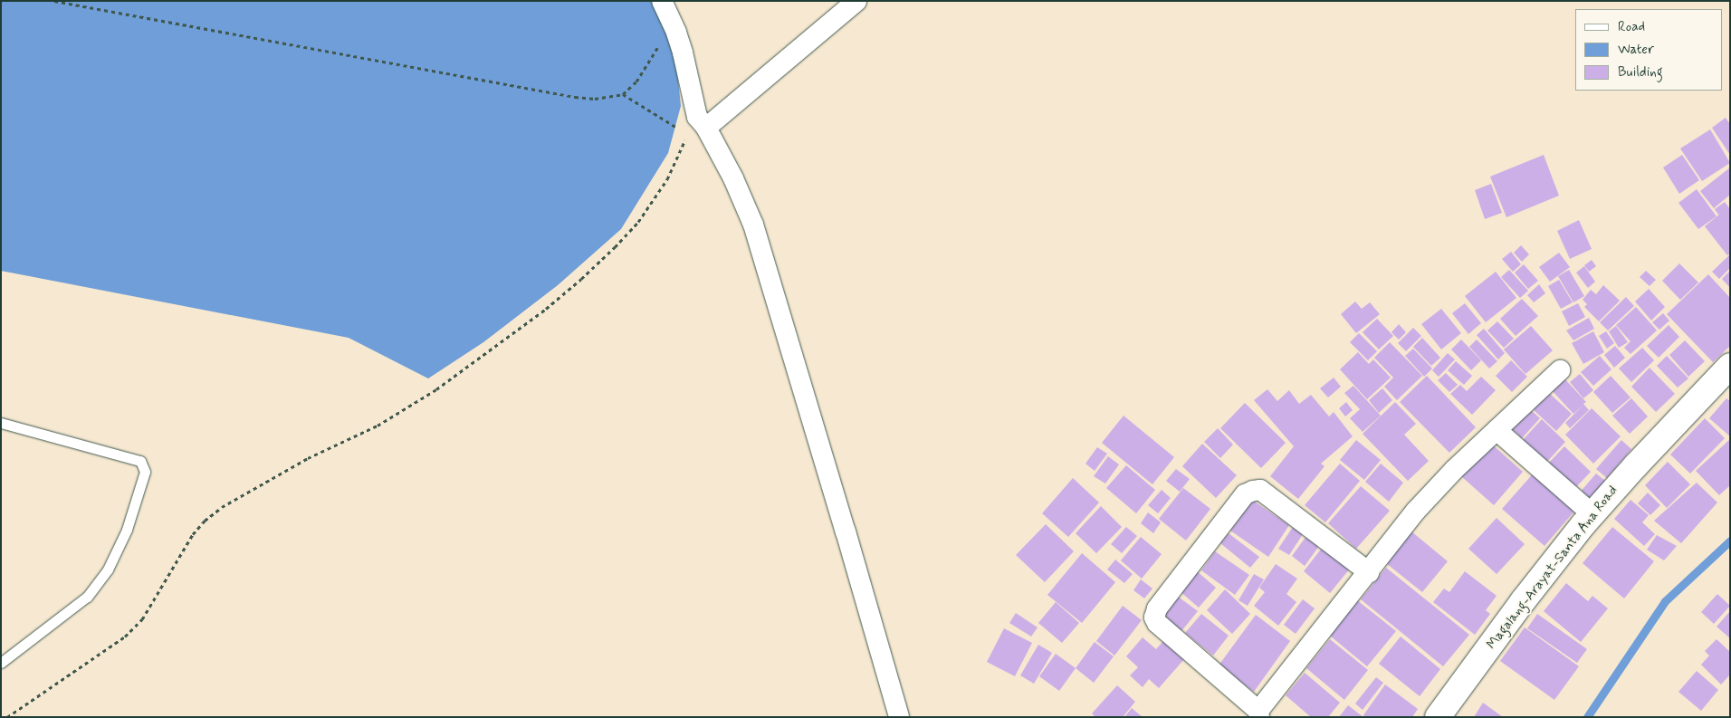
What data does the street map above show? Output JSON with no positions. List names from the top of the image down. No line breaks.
{"streets":{"main road":["Magalang-Arayat-Santa Ana Road"]},"legend":["Road","Water","Building"]}
